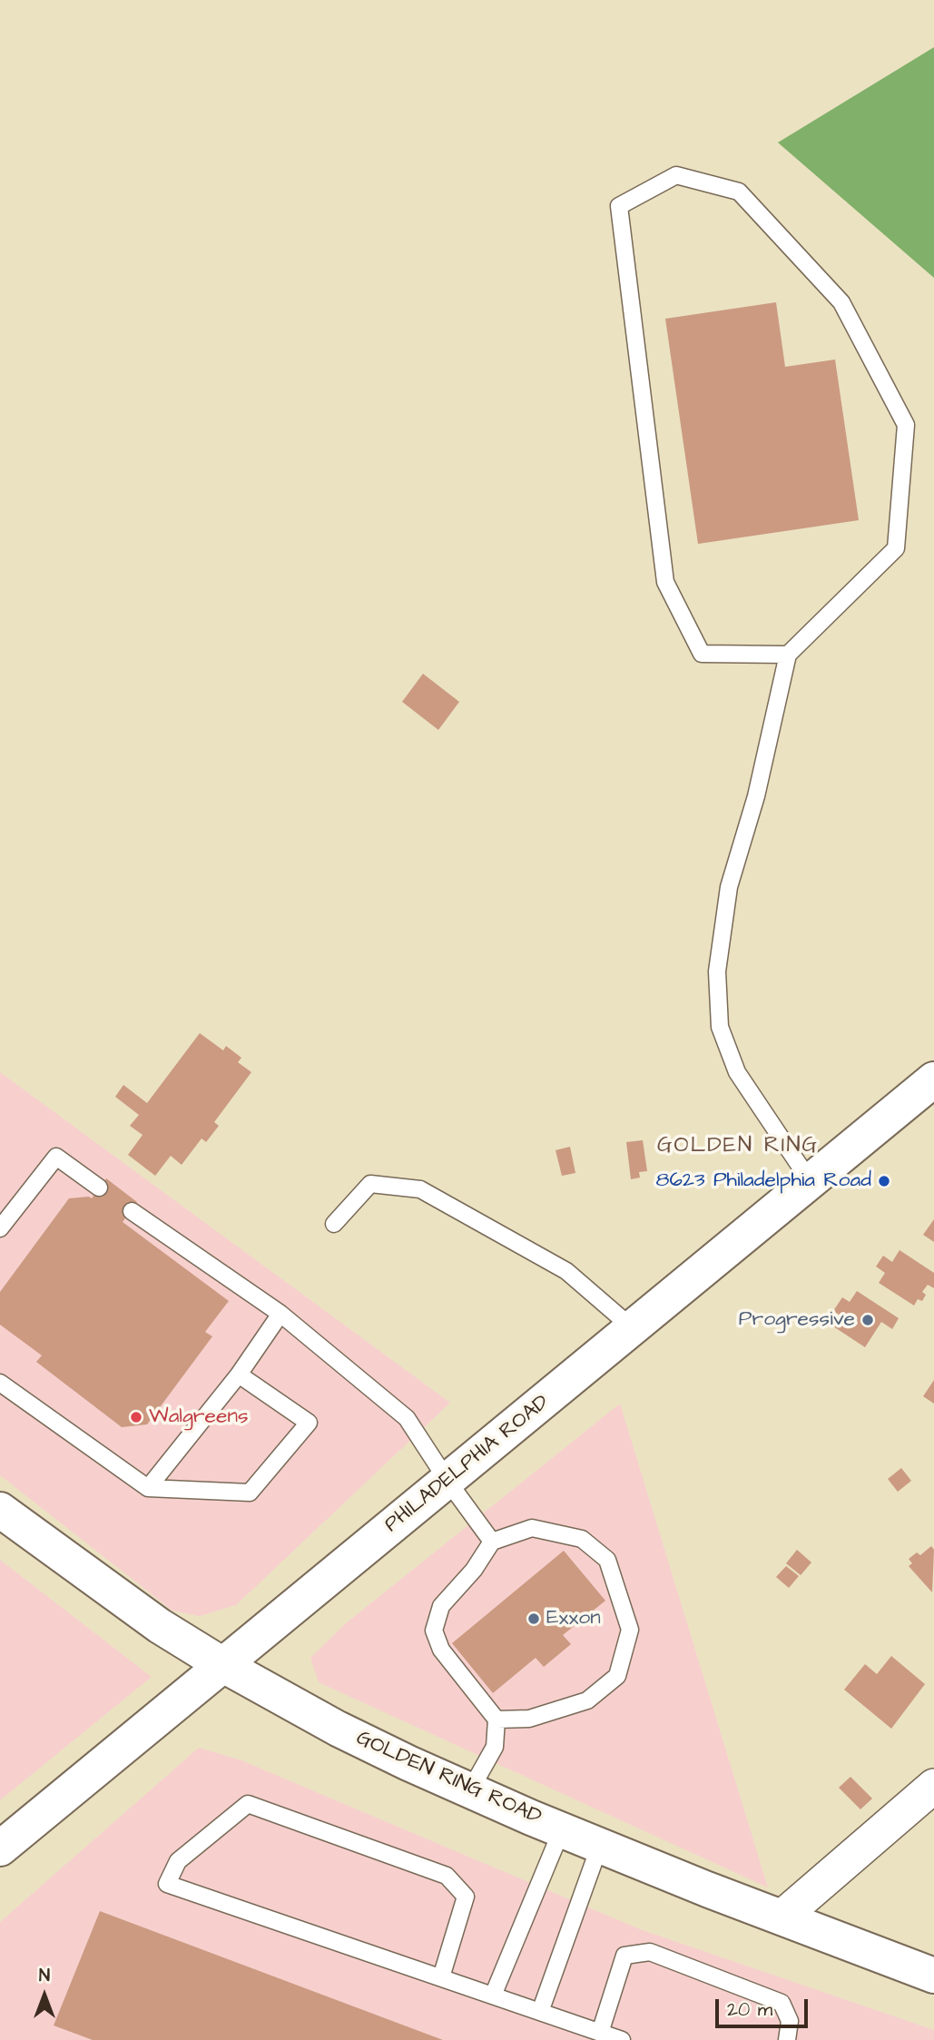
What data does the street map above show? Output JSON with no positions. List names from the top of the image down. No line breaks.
{"streets":{"main road":["PHILADELPHIA ROAD","GOLDEN RING ROAD"]},"crossings":[["PHILADELPHIA ROAD","GOLDEN RING ROAD"]],"districts":["GOLDEN RING"],"places":["8623 Philadelphia Road","Progressive","Walgreens","Exxon"],"scale_bar":"20 m","north":"top"}
